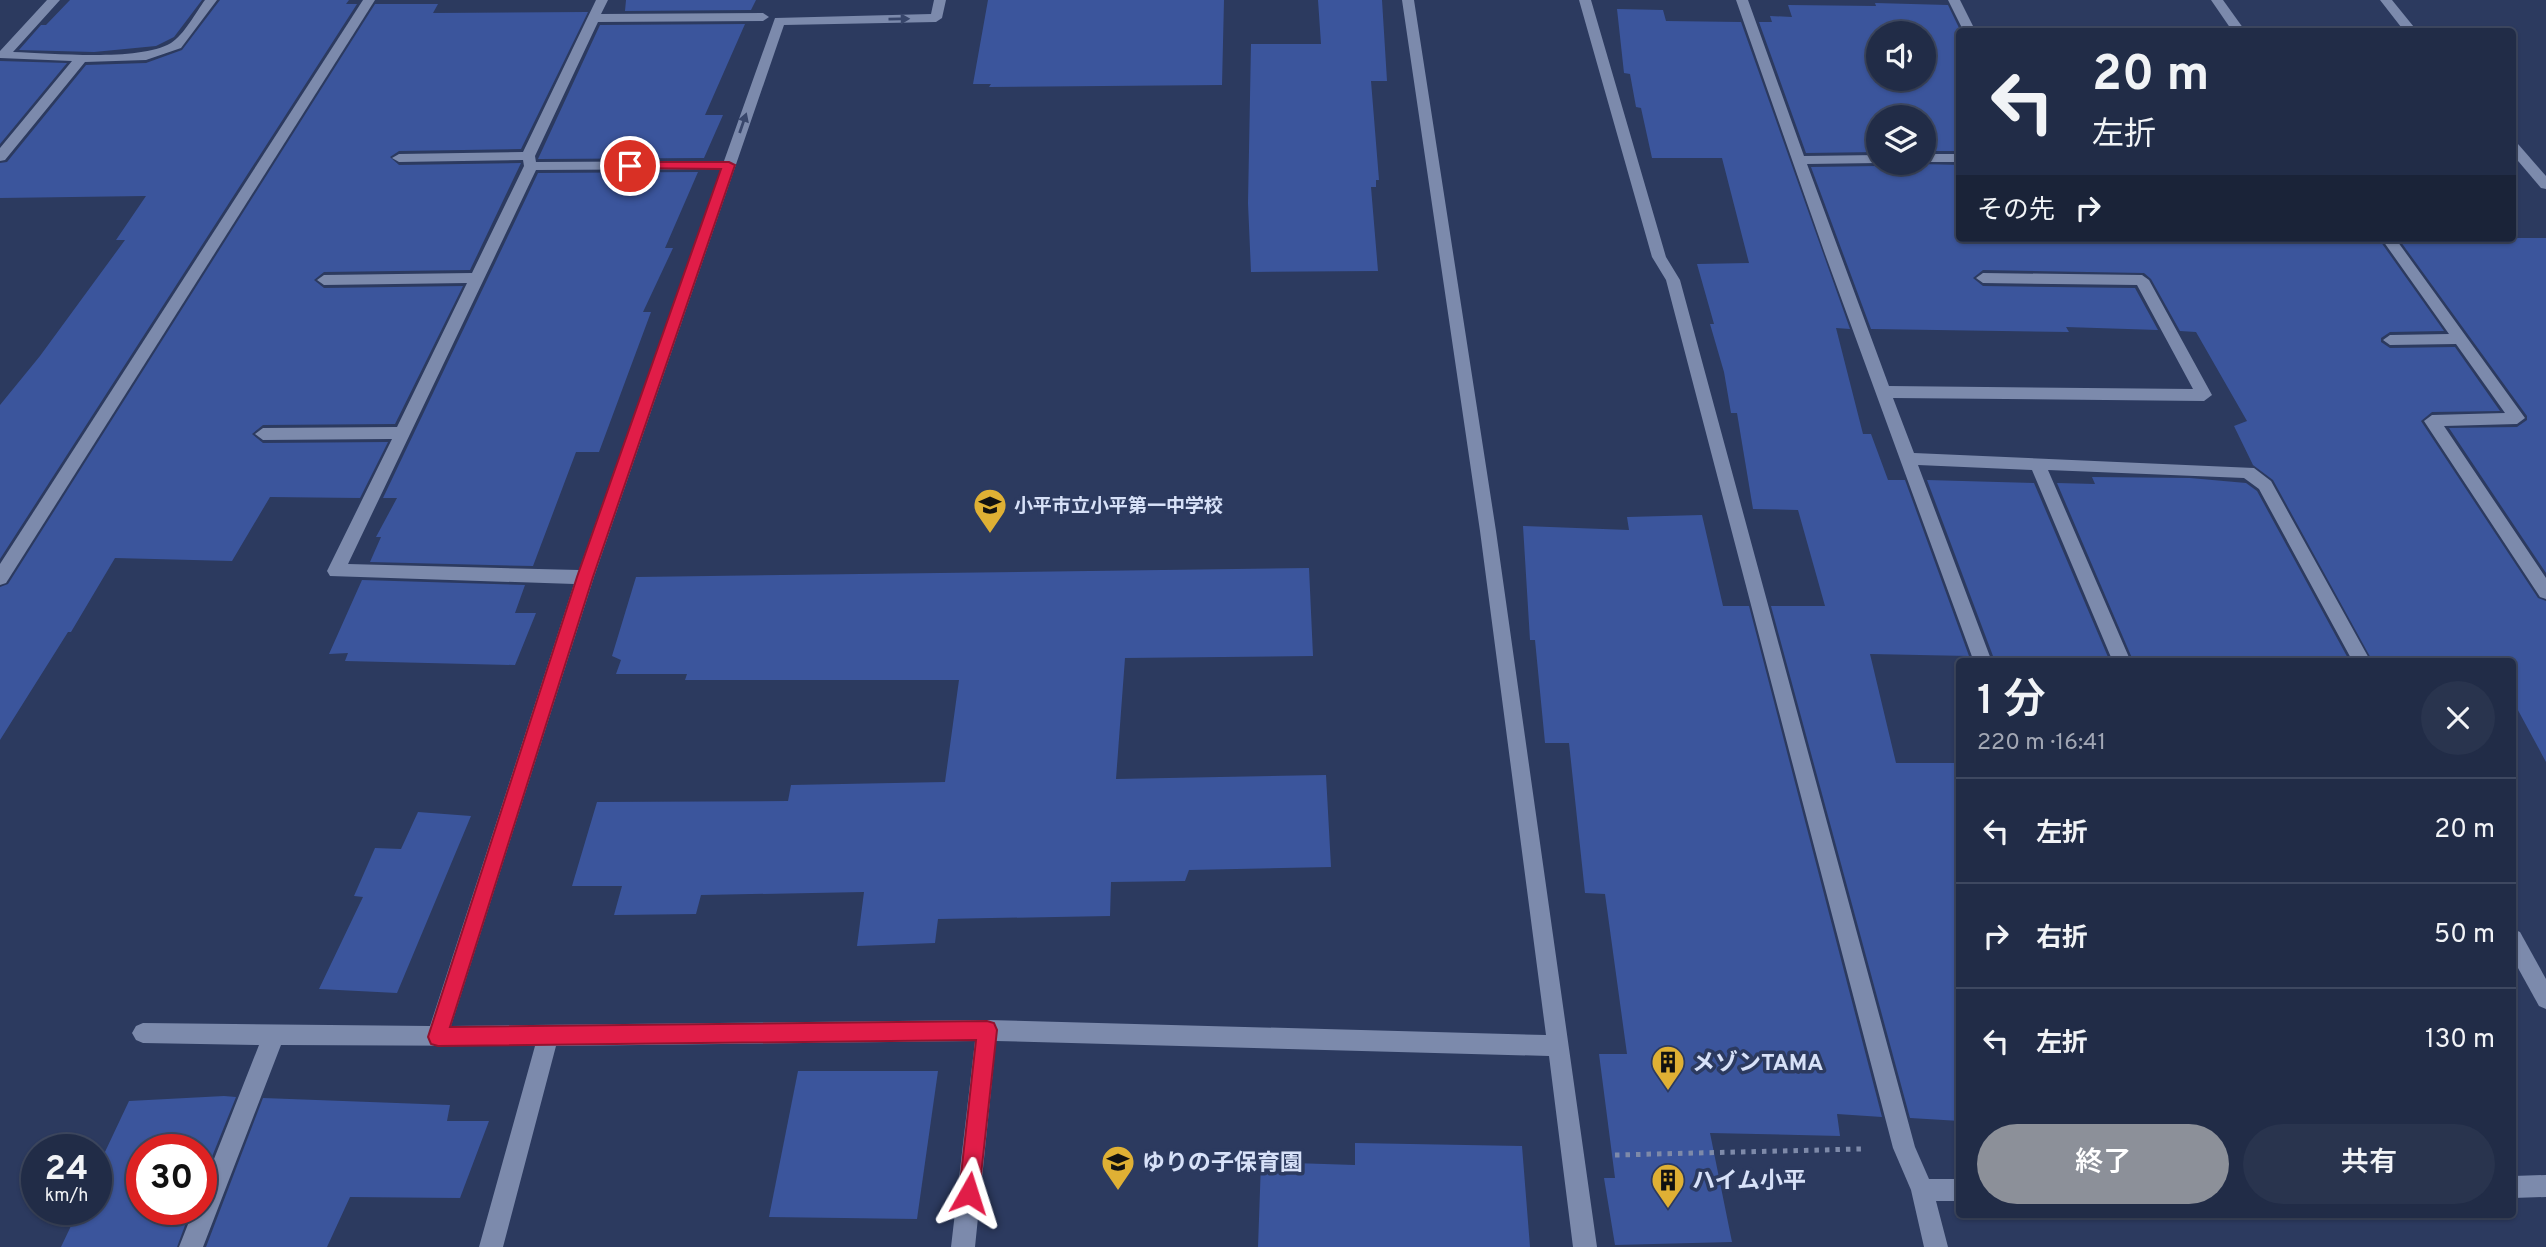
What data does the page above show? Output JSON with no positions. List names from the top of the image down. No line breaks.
{"places":{"school or university":["小平市立小平第一中学校","ゆりの子保育園"],"building":["メゾンTAMA","ハイム小平"]},"page":{"turn":["20 m","左折"],"then":"その先","heading":["1 分","220 m · 16:41"],"list":[{"name":"左折","value":"20 m"},{"name":"右折","value":"50 m"},{"name":"左折","value":"130 m"}],"buttons":["終了","共有"],"speed":"24 km/h","limit":"30"}}
